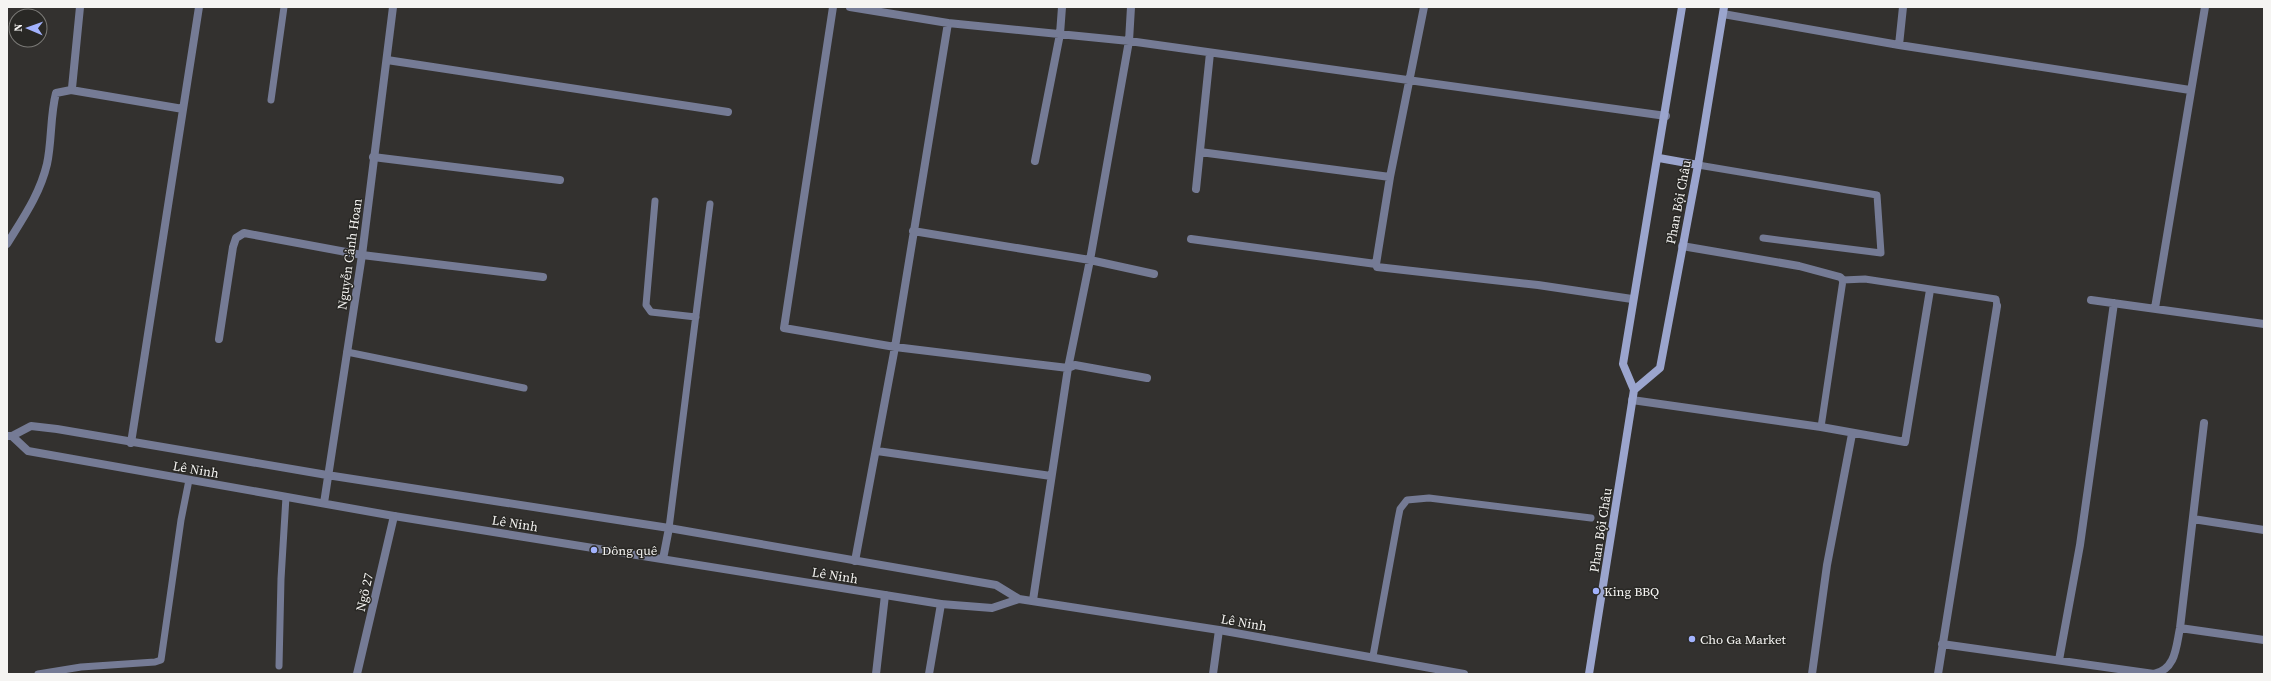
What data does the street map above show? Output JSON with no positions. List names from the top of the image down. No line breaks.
{"streets":{"main road":["Phan Bội Châu"],"street":["Nguyễn Cảnh Hoan","Lê Ninh","Ngõ 27"]},"crossings":[["Nguyễn Cảnh Hoan","Lê Ninh"],["Lê Ninh","Ngõ 27"]],"places":["Dông quê","King BBQ","Cho Ga Market"],"north":"left"}
